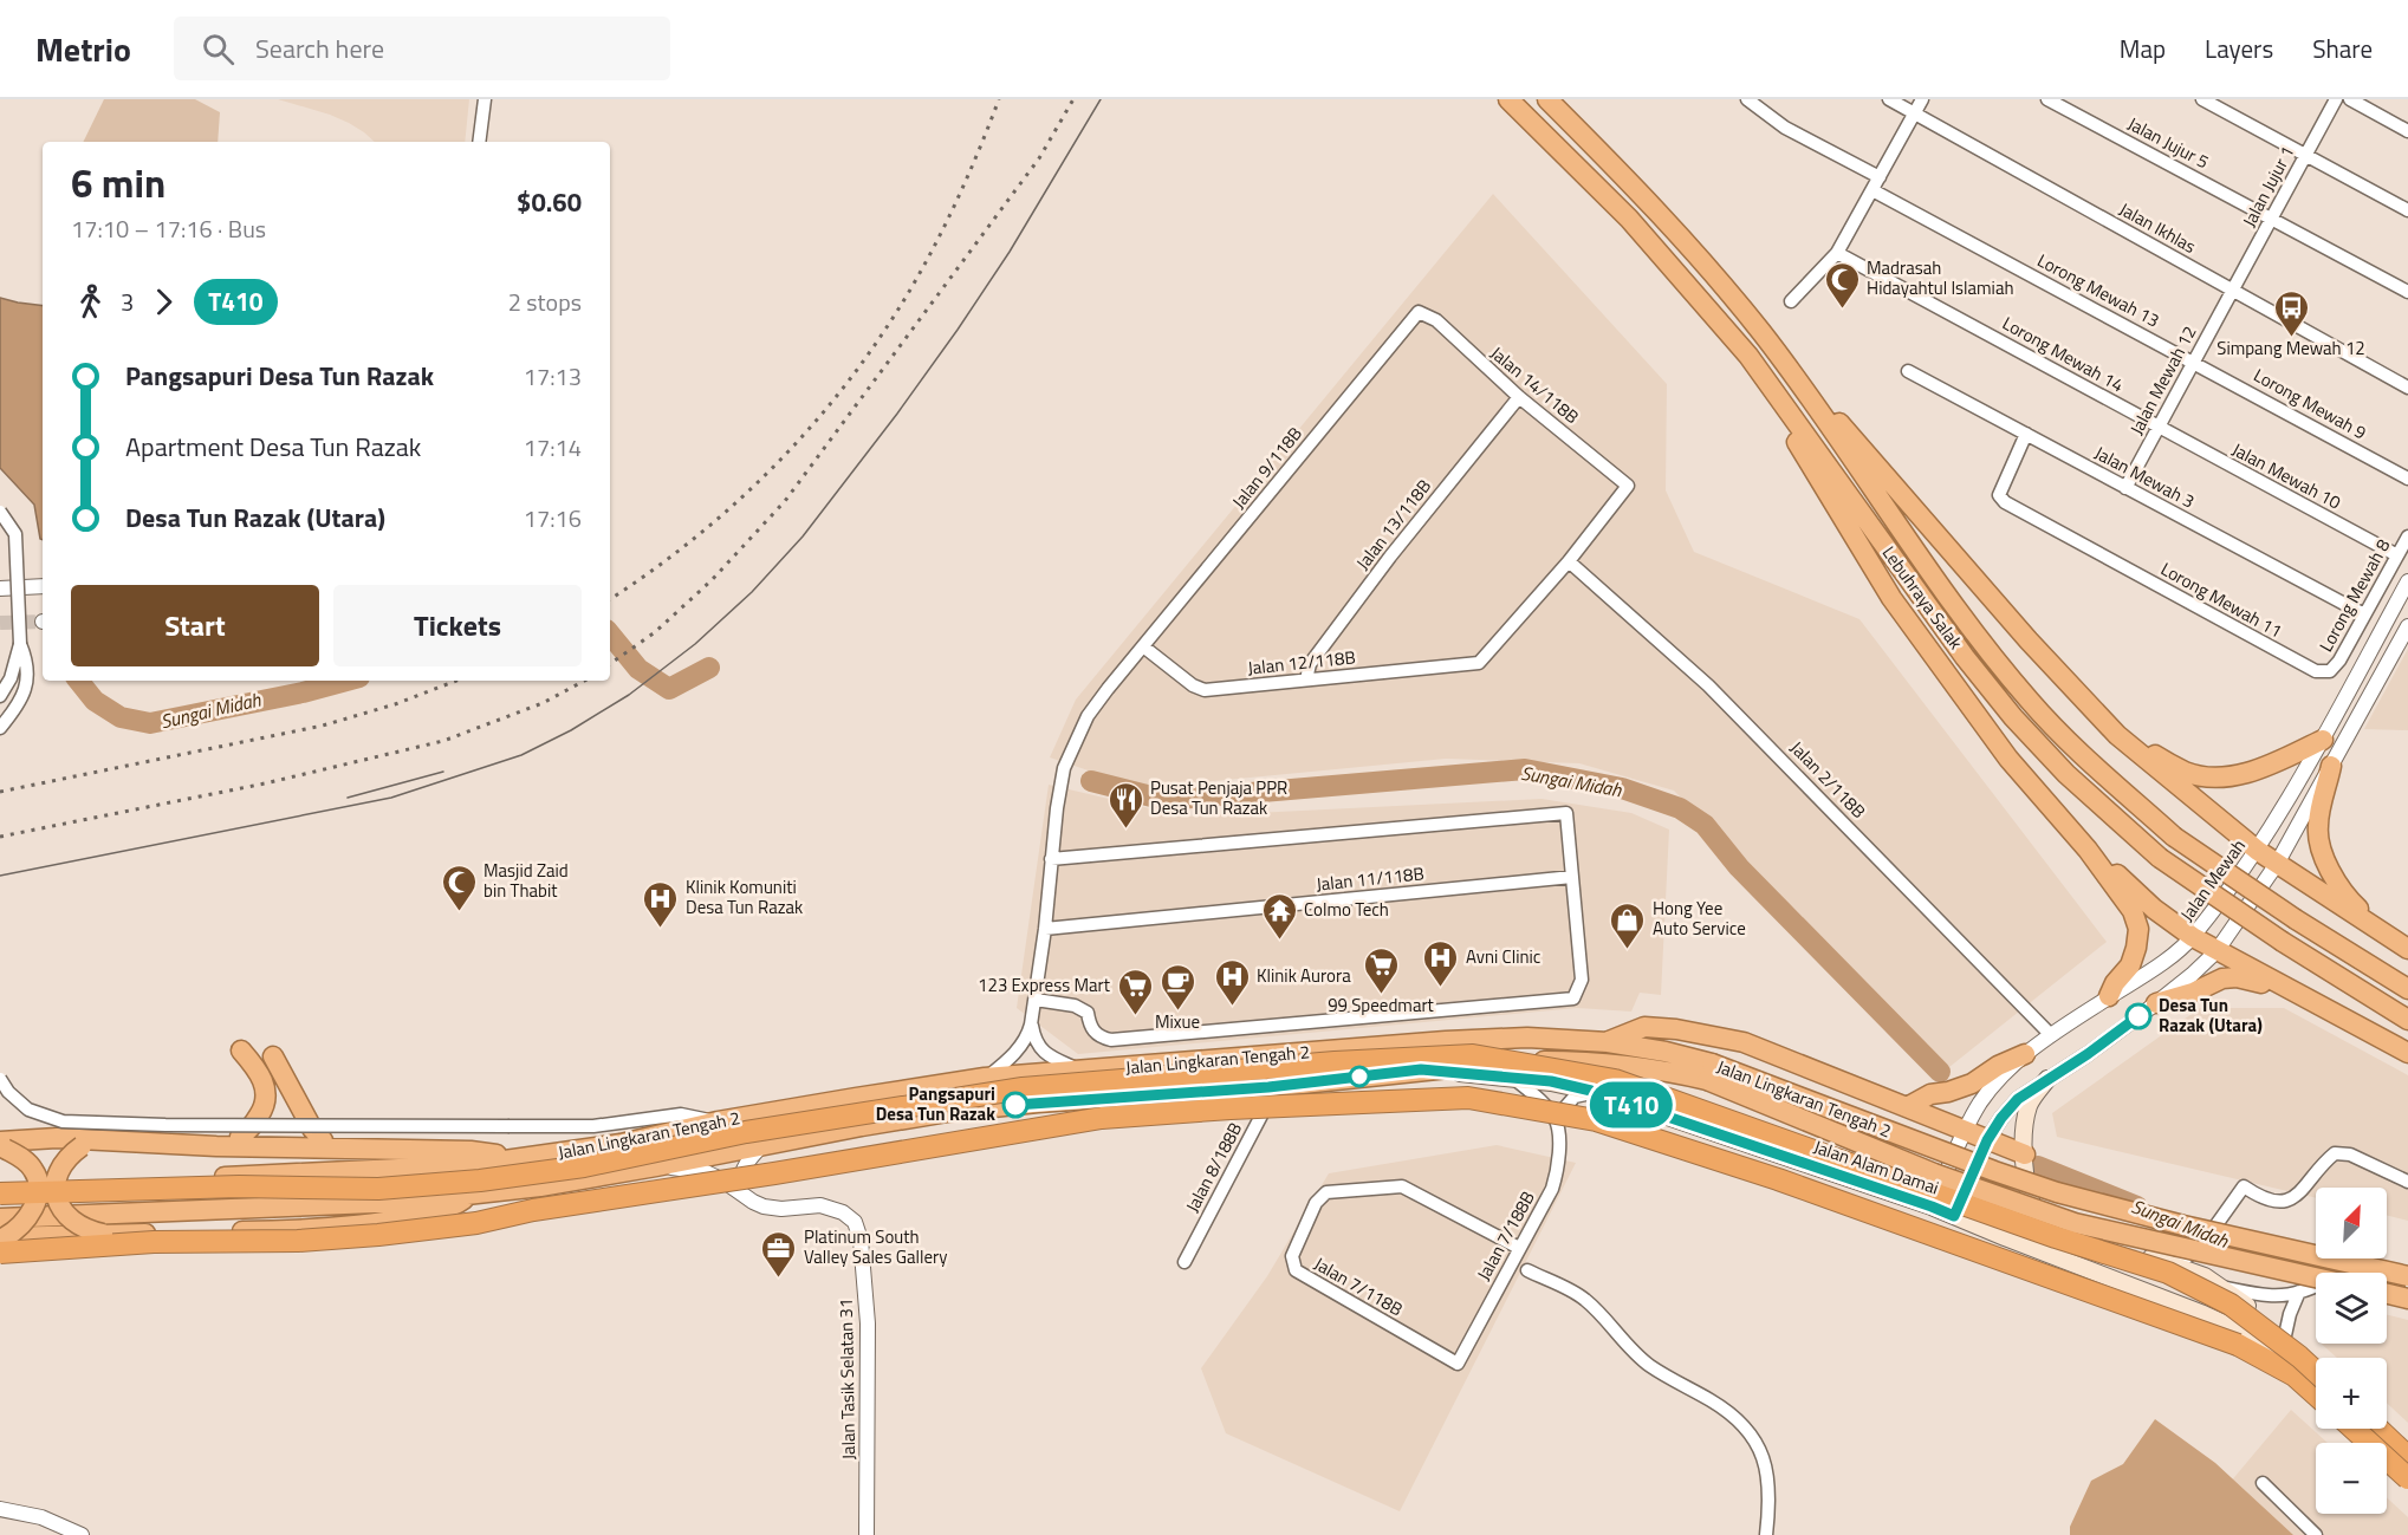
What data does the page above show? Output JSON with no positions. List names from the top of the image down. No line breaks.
{"streets":{"highway":["Lebuhraya Salak","Jalan Lingkaran Tengah 2"],"main road":["Jalan Alam Damai"],"street":["Jalan Jujur 5","Jalan Jujur 1","Jalan Ikhlas","Lorong Mewah 13","Lorong Mewah 14","Jalan Mewah 12","Jalan 14/118B","Lorong Mewah 9","Jalan 9/118B","Jalan Mewah 10","Jalan Mewah 3","Jalan 13/118B","Lorong Mewah 8","Lorong Mewah 11","Jalan 12/118B","Jalan 2/118B","Jalan 11/118B","Jalan Mewah","Jalan 8/188B","Jalan 7/188B","Jalan 7/118B","Jalan Tasik Selatan 31"]},"crossings":[["Jalan Jujur 5","Jalan Jujur 1"],["Jalan Jujur 1","Jalan Ikhlas"],["Jalan Jujur 1","Jalan Mewah 12"],["Jalan Ikhlas","Jalan Mewah 12"],["Lorong Mewah 13","Jalan Mewah 12"],["Lorong Mewah 13","Lorong Mewah 9"],["Lorong Mewah 14","Jalan Mewah 12"],["Lorong Mewah 14","Jalan Mewah 10"],["Jalan Mewah 12","Lorong Mewah 9"],["Jalan Mewah 12","Jalan Mewah 10"],["Jalan Mewah 12","Jalan Mewah 3"],["Jalan 14/118B","Jalan 9/118B"],["Jalan 14/118B","Jalan 13/118B"],["Jalan 14/118B","Jalan 12/118B"],["Jalan 14/118B","Jalan 2/118B"],["Jalan 9/118B","Jalan 12/118B"],["Jalan 9/118B","Jalan 11/118B"],["Jalan Mewah 10","Lorong Mewah 8"],["Jalan Mewah 3","Lorong Mewah 8"],["Jalan Mewah 3","Lorong Mewah 11"],["Jalan 13/118B","Jalan 12/118B"],["Lorong Mewah 8","Lorong Mewah 11"],["Jalan 12/118B","Jalan 2/118B"],["Jalan 2/118B","Jalan Mewah"],["Jalan Mewah","Jalan Alam Damai"],["Jalan Lingkaran Tengah 2","Jalan 8/188B"],["Jalan Lingkaran Tengah 2","Jalan Alam Damai"],["Jalan Lingkaran Tengah 2","Jalan Tasik Selatan 31"],["Jalan 7/188B","Jalan 7/118B"]],"water":["Sungai Midah"],"places":{"mosque":["Madrasah Hidayahtul Islamiah","Masjid Zaid bin Thabit"],"bus stop":["Simpang Mewah 12"],"restaurant":["Pusat Penjaja PPR Desa Tun Razak"],"hospital":["Klinik Komuniti Desa Tun Razak","Avni Clinic","Klinik Aurora"],"temple":["Colmo Tech"],"shop":["Hong Yee Auto Service"],"supermarket":["99 Speedmart","123 Express Mart"],"cafe":["Mixue"],"other":["Desa Tun Razak (Utara)","Pangsapuri Desa Tun Razak"],"office":["Platinum South Valley Sales Gallery"]},"lines":["bus line T410"],"north":"top right","page":{"header":"Metrio","search":"Search here","nav":["Map","Layers","Share"],"on_map":"T410","heading":["6 min","17:10 – 17:16 · Bus","$0.60"],"legs":["3","T410","2 stops"],"list":[{"name":"Pangsapuri Desa Tun Razak","value":"17:13"},{"name":"Apartment Desa Tun Razak","value":"17:14"},{"name":"Desa Tun Razak (Utara)","value":"17:16"}],"buttons":["Start","Tickets"],"map_buttons":["+","−"]}}
